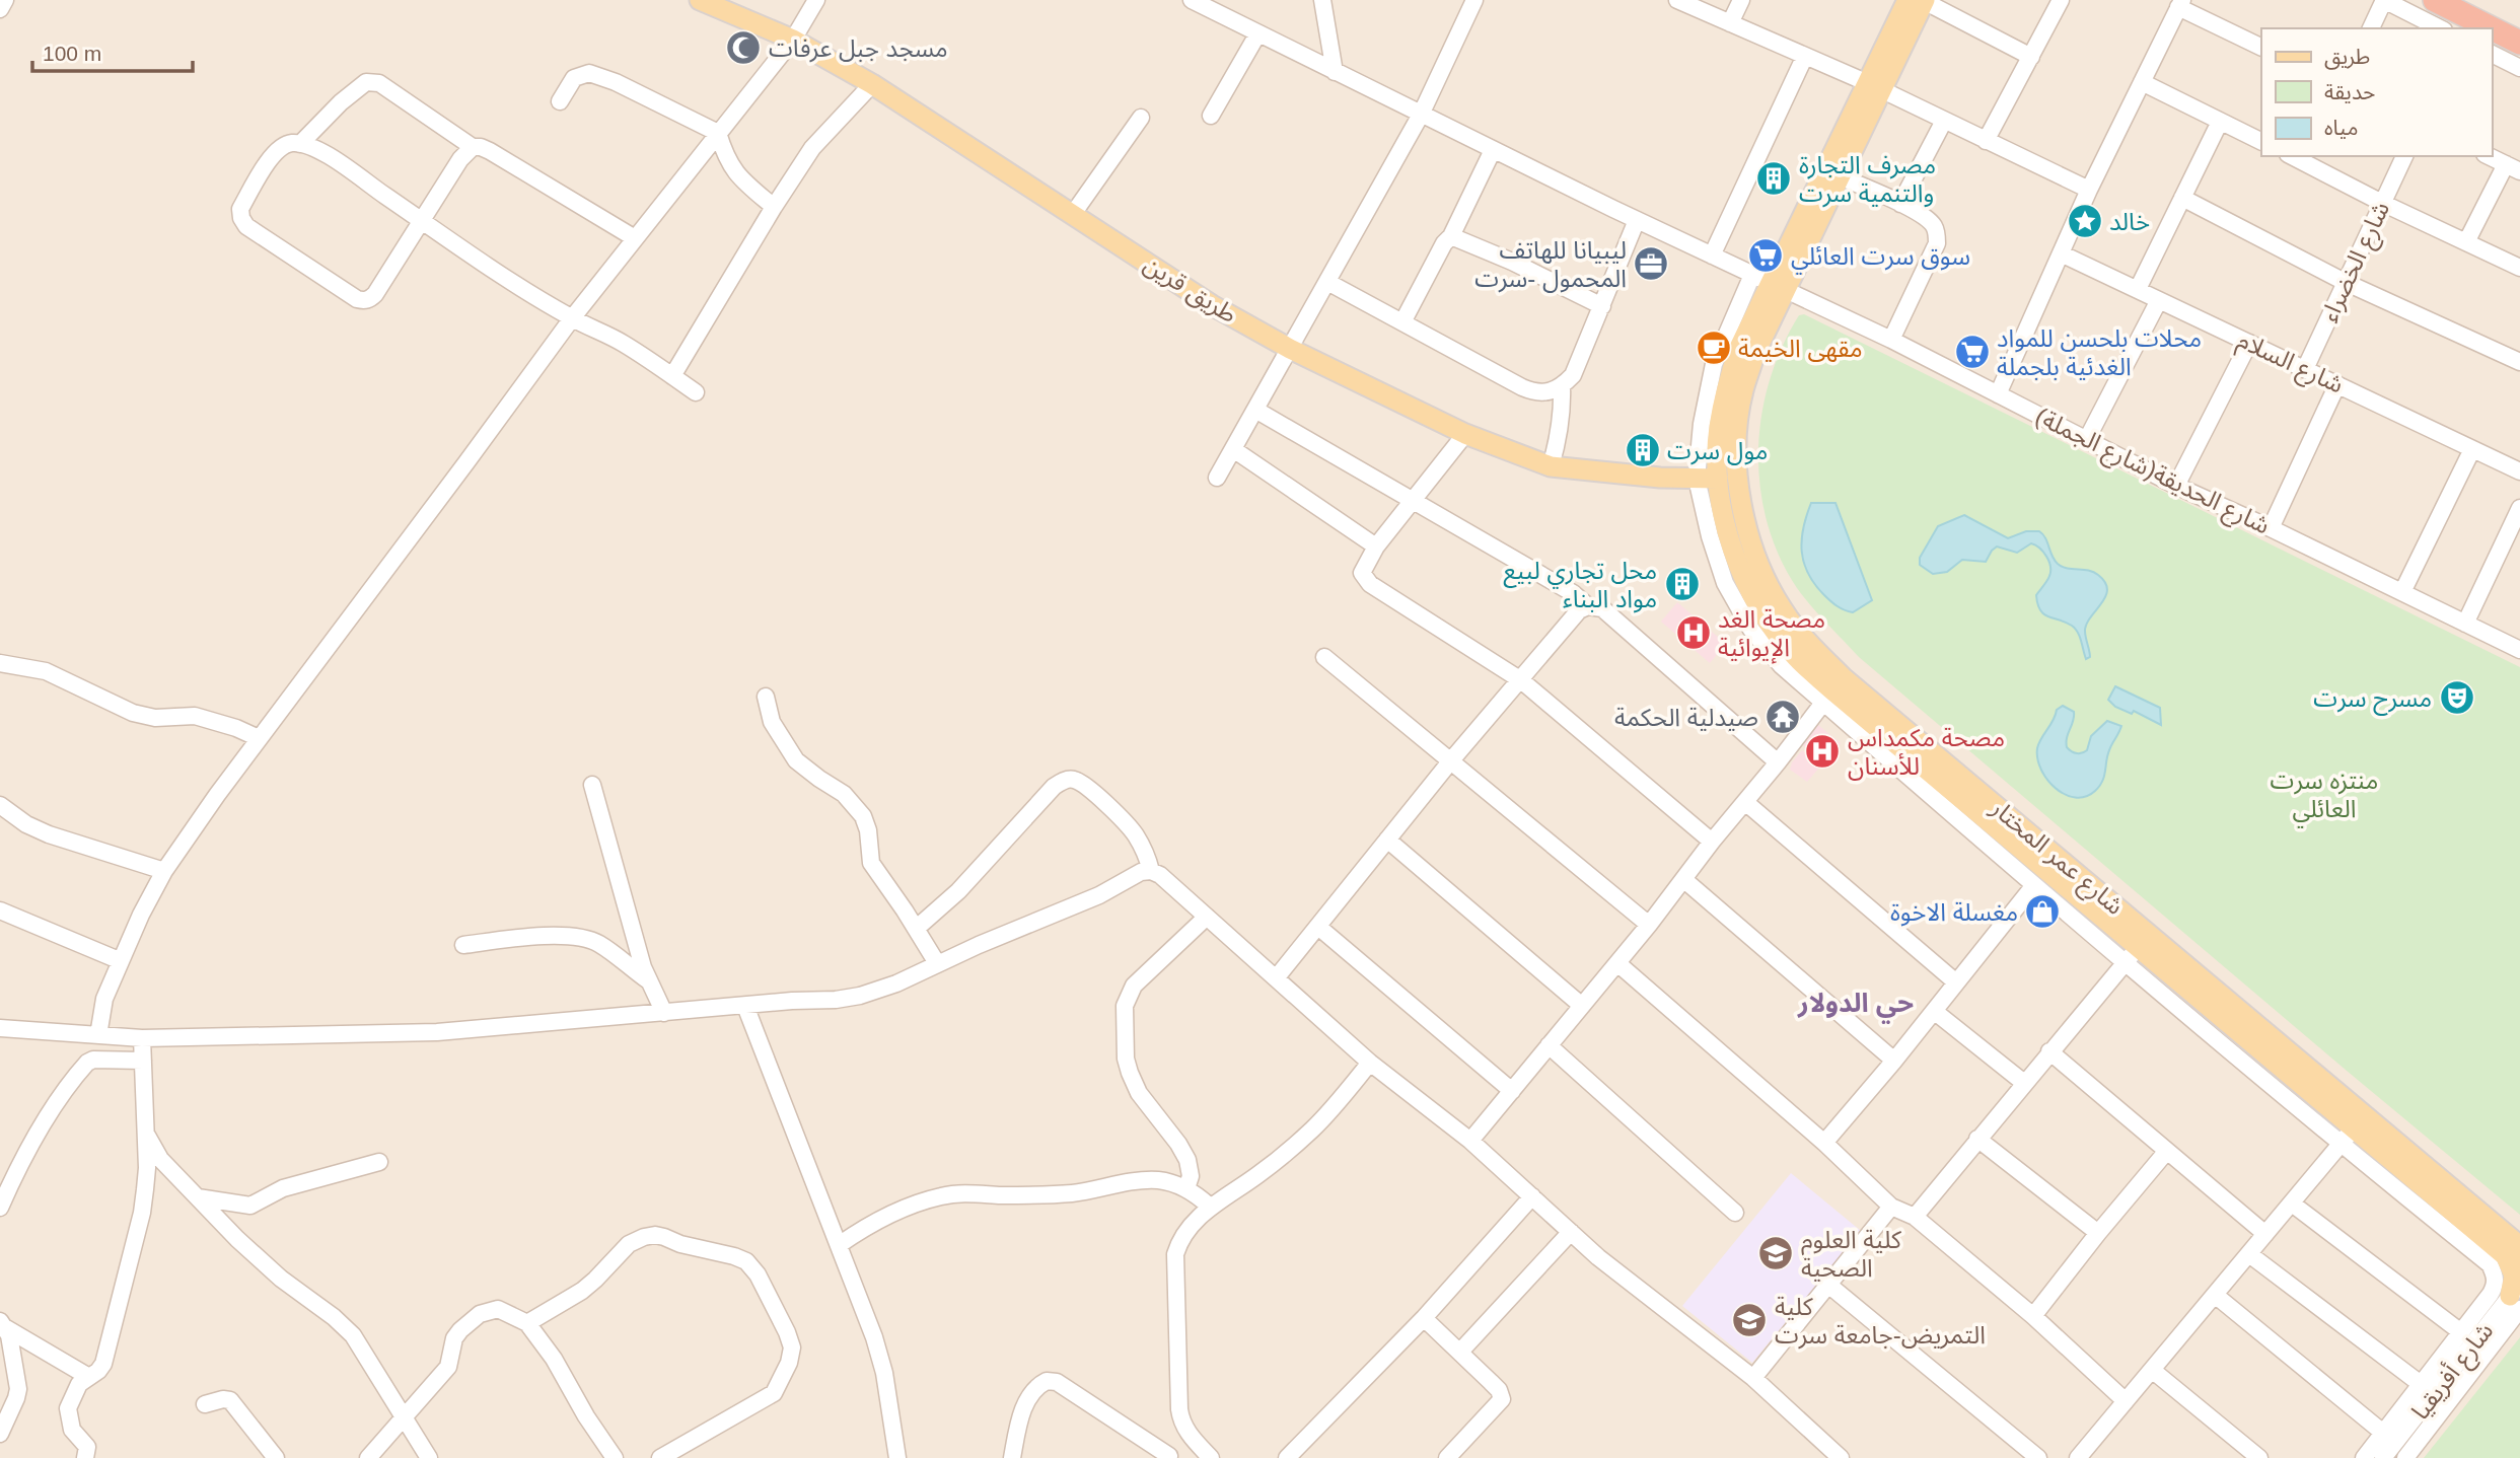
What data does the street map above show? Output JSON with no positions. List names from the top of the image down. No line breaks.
{"streets":{"main road":["طريق قرين","شارع عمر المختار"],"street":["شارع الخضراء","شارع السلام","شارع الحديقة(شارع الجملة)","شارع أفريقيا"]},"crossings":[["شارع الخضراء","شارع السلام"],["شارع الحديقة(شارع الجملة)","شارع عمر المختار"]],"districts":["حي الدولار"],"parks":["منتزه سرت العائلي"],"places":{"mosque":["مسجد جبل عرفات"],"building":["مصرف التجارة والتنمية سرت","مول سرت","محل تجاري لبيع مواد البناء"],"place":["خالد"],"supermarket":["سوق سرت العائلي","محلات بلحسن للمواد الغدئية بلجملة"],"office":["ليبيانا للهاتف المحمول -سرت"],"cafe":["مقهى الخيمة"],"hospital":["مصحة الغد الإيوائية","مصحة مكمداس للأسنان"],"theatre":["مسرح سرت"],"temple":["صيدلية الحكمة"],"shop":["مغسلة الاخوة"],"school or university":["كلية العلوم الصحية","كلية التمريض-جامعة سرت"]},"legend":["طريق","حديقة","مياه"],"scale_bar":"100 m"}
